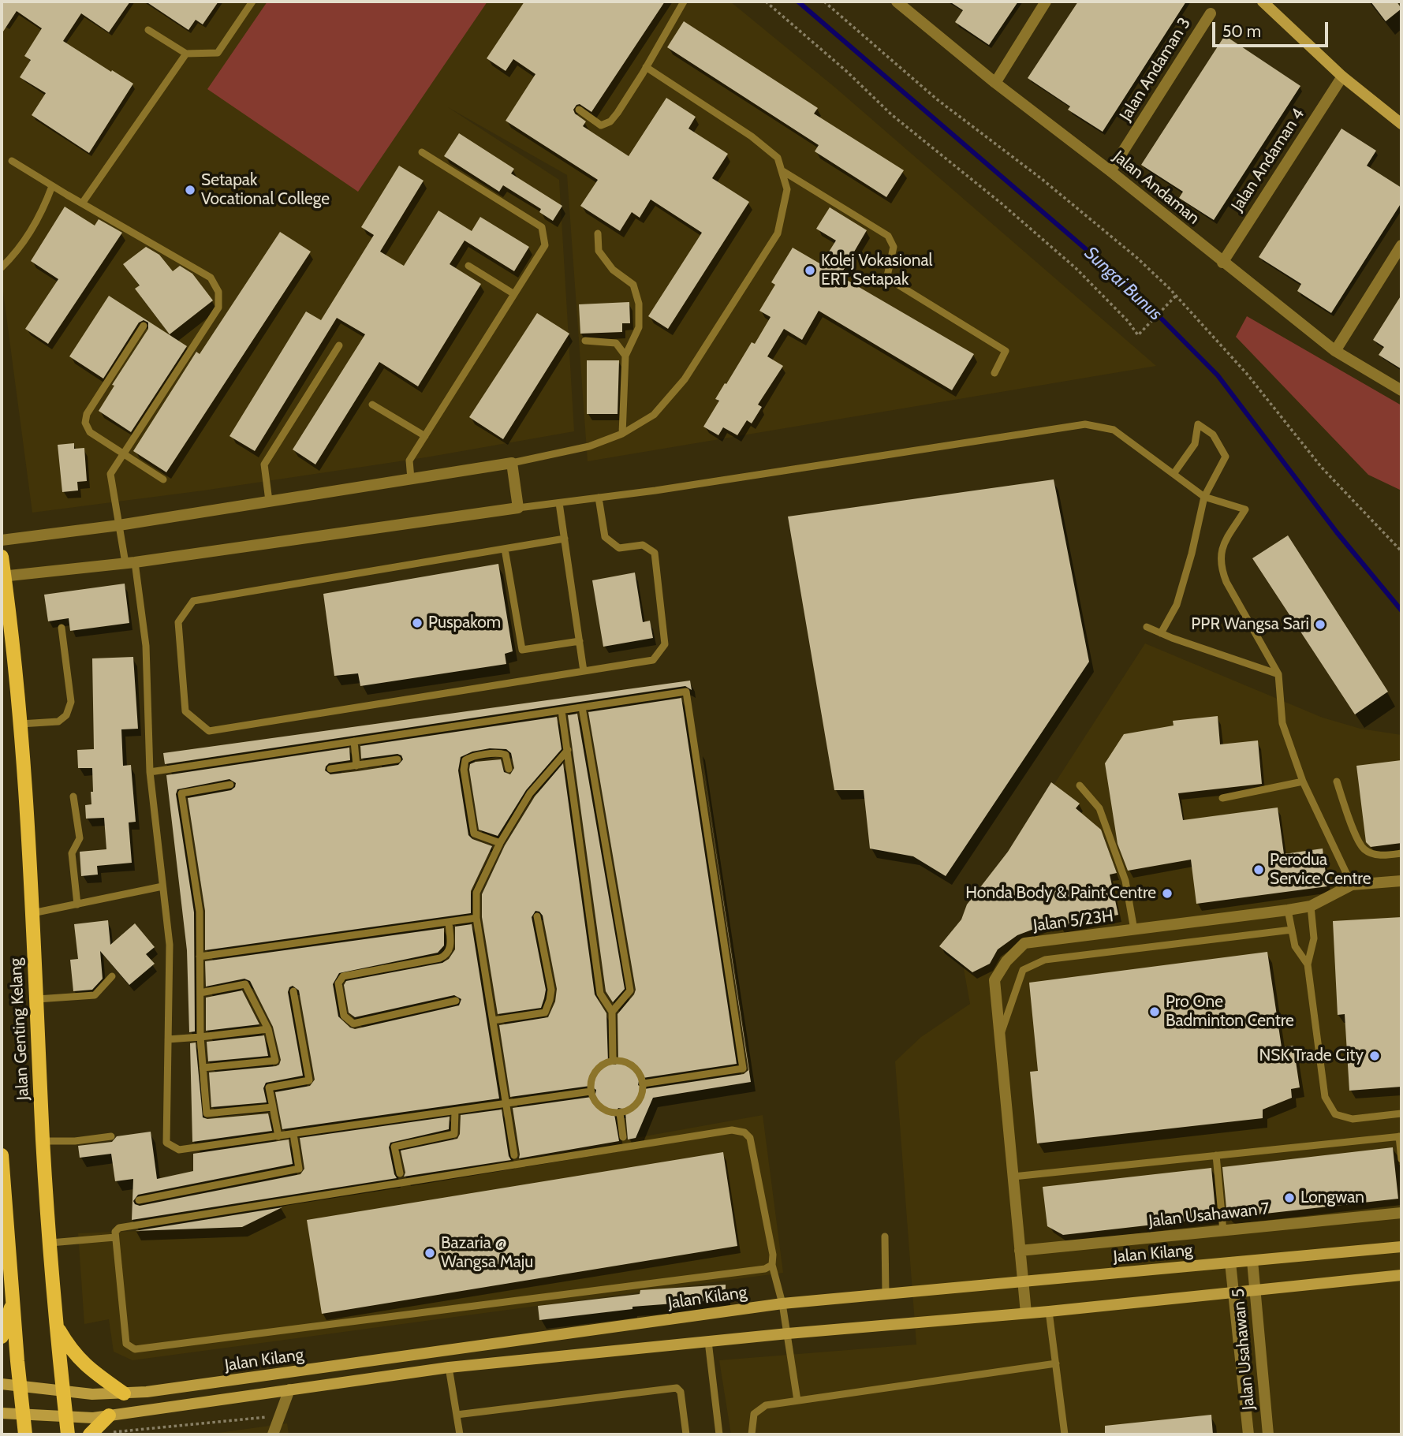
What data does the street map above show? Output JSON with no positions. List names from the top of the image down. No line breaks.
{"streets":{"main road":["Jalan Genting Kelang","Jalan Kilang"],"street":["Jalan Andaman 3","Jalan Andaman 4","Jalan Andaman","Jalan 5/23H","Jalan Usahawan 7","Jalan Usahawan 5"]},"crossings":[["Jalan Andaman 3","Jalan Andaman"],["Jalan Andaman 4","Jalan Andaman"],["Jalan 5/23H","Jalan Usahawan 7"],["Jalan 5/23H","Jalan Kilang"],["Jalan Genting Kelang","Jalan Kilang"],["Jalan Kilang","Jalan Usahawan 5"]],"water":["Sungai Bunus"],"places":["Setapak Vocational College","Kolej Vokasional ERT Setapak","Puspakom","PPR Wangsa Sari","Perodua Service Centre","Honda Body & Paint Centre","Pro One Badminton Centre","NSK Trade City","Longwan","Bazaria @ Wangsa Maju"],"scale_bar":"50 m"}
